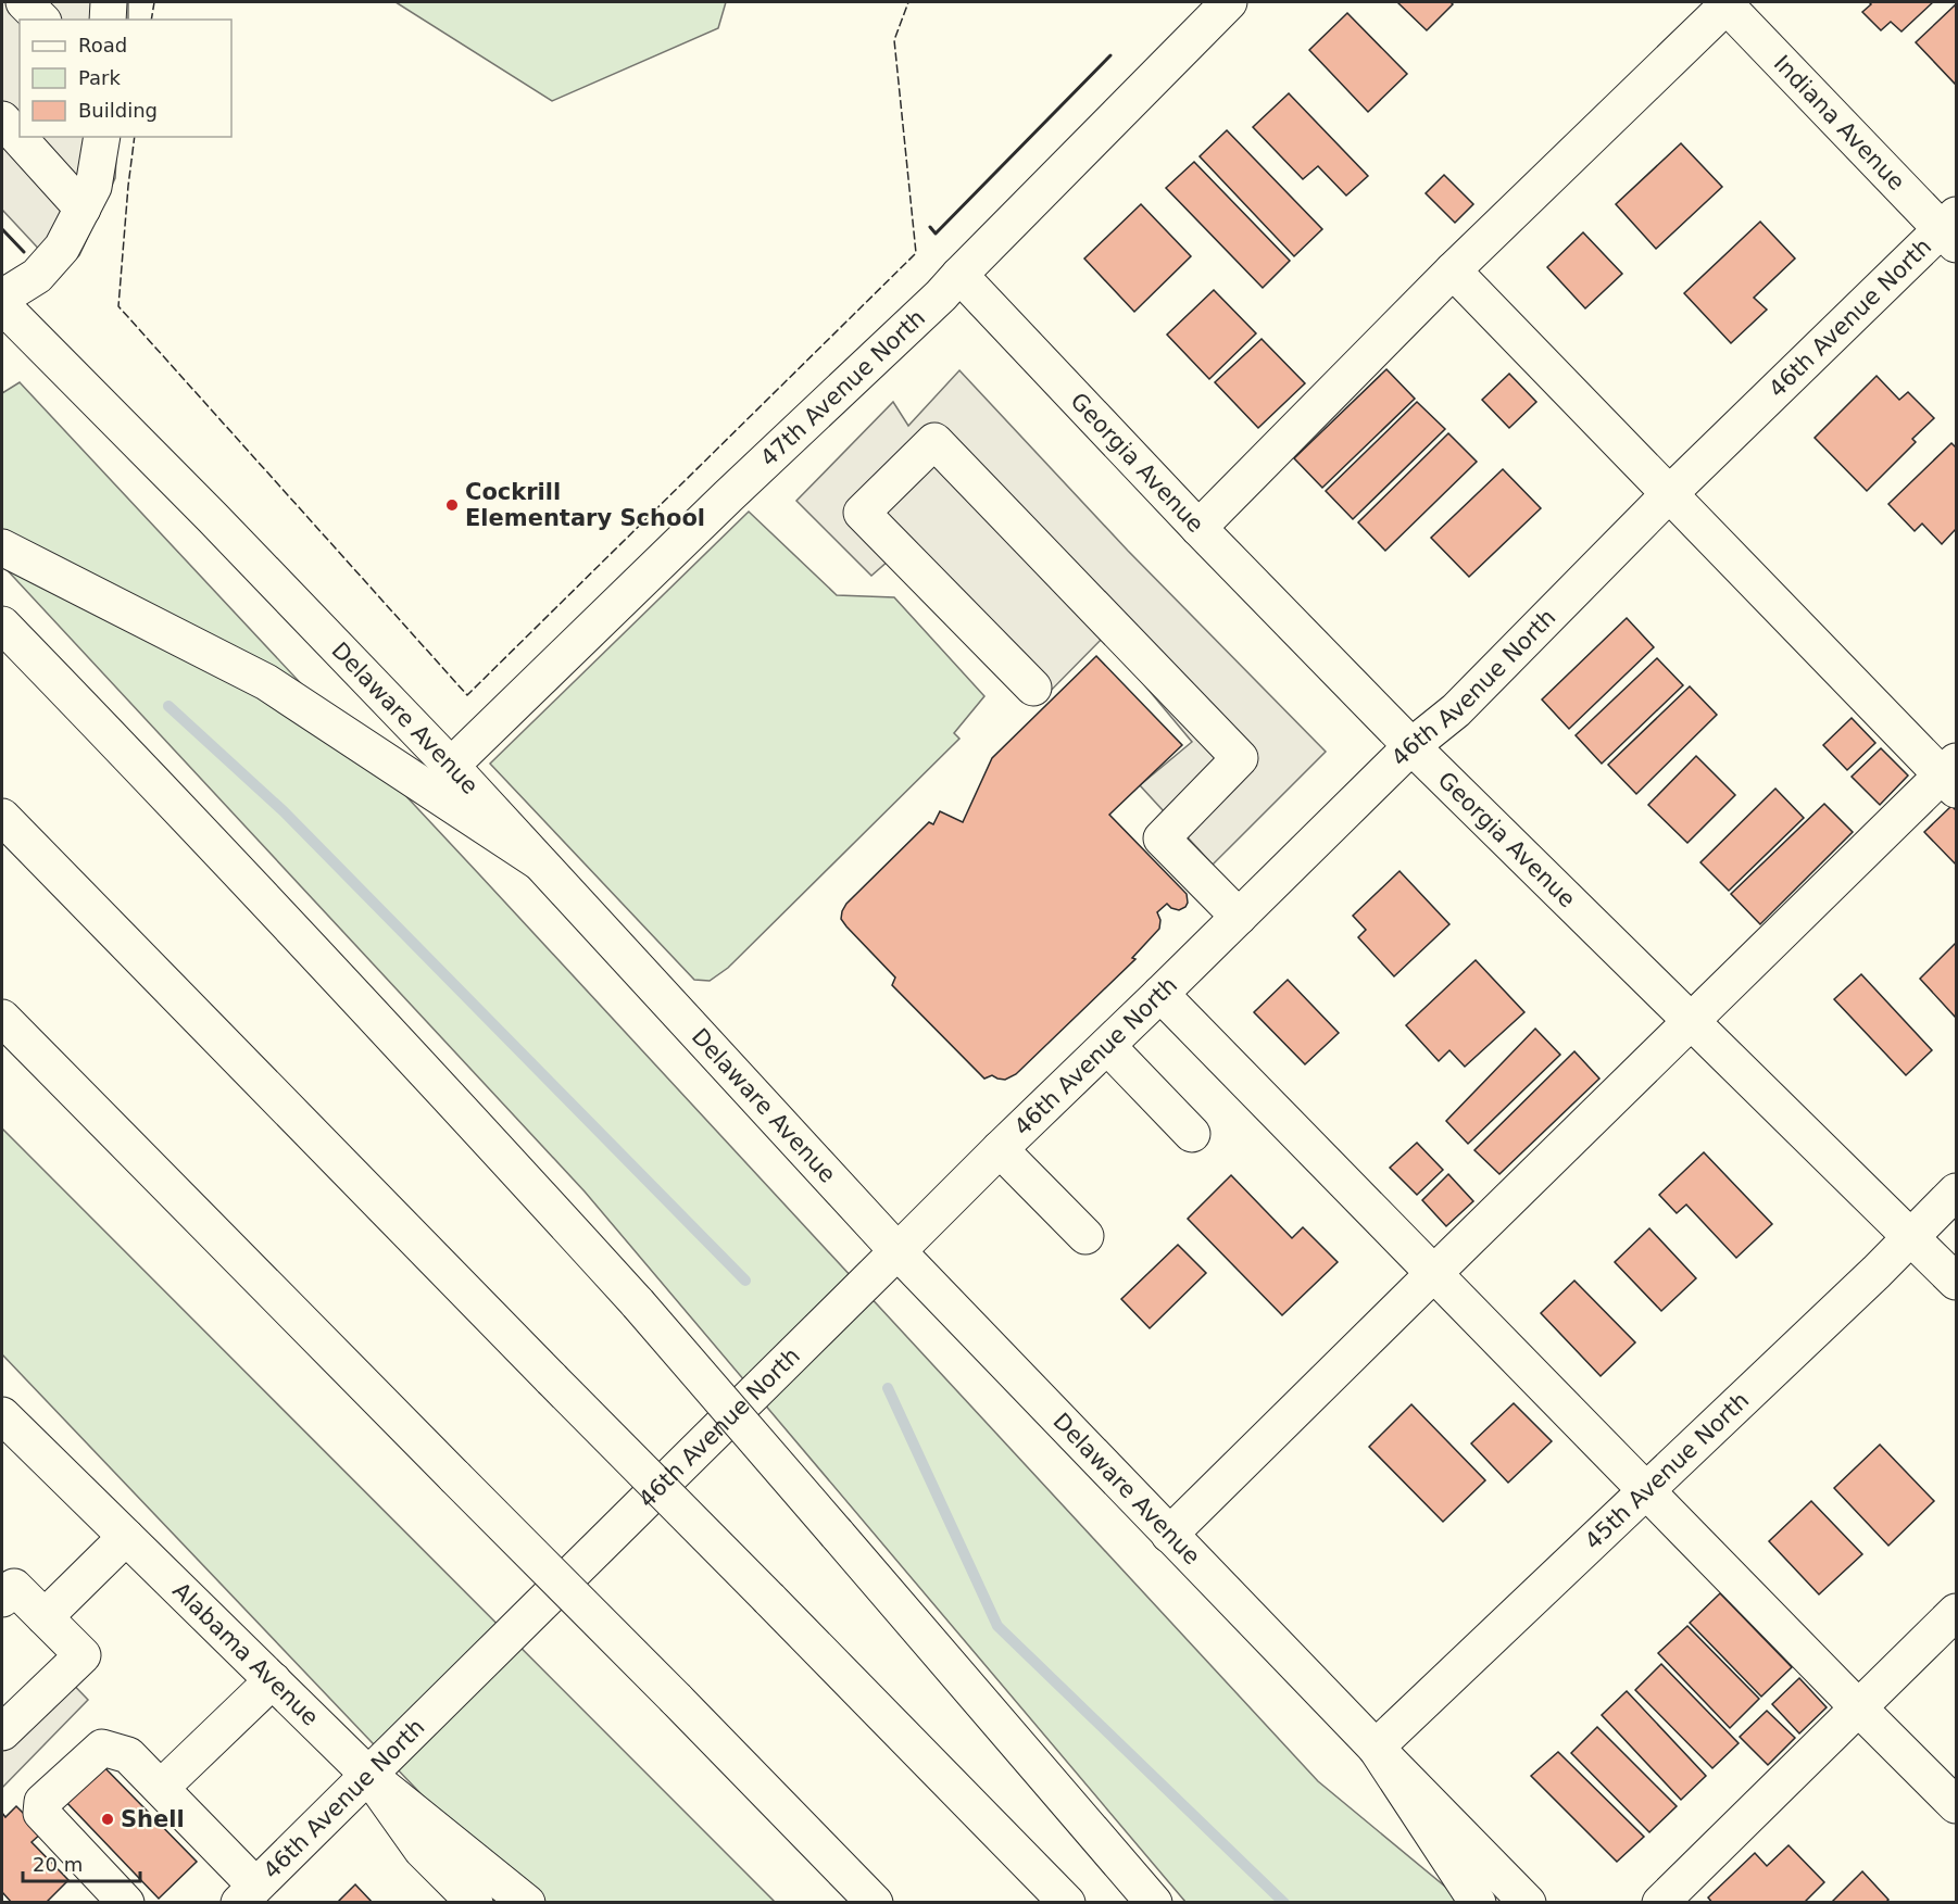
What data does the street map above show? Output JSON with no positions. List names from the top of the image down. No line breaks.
{"streets":{"main road":["Indiana Avenue","46th Avenue North","47th Avenue North","Georgia Avenue","Delaware Avenue","45th Avenue North","Alabama Avenue"]},"crossings":[["Indiana Avenue","46th Avenue North"],["46th Avenue North","Georgia Avenue"],["46th Avenue North","Delaware Avenue"],["46th Avenue North","Alabama Avenue"],["47th Avenue North","Georgia Avenue"],["47th Avenue North","Delaware Avenue"],["Georgia Avenue","45th Avenue North"],["Delaware Avenue","45th Avenue North"]],"places":["Cockrill Elementary School","Shell"],"legend":["Road","Park","Building"],"scale_bar":"20 m"}
